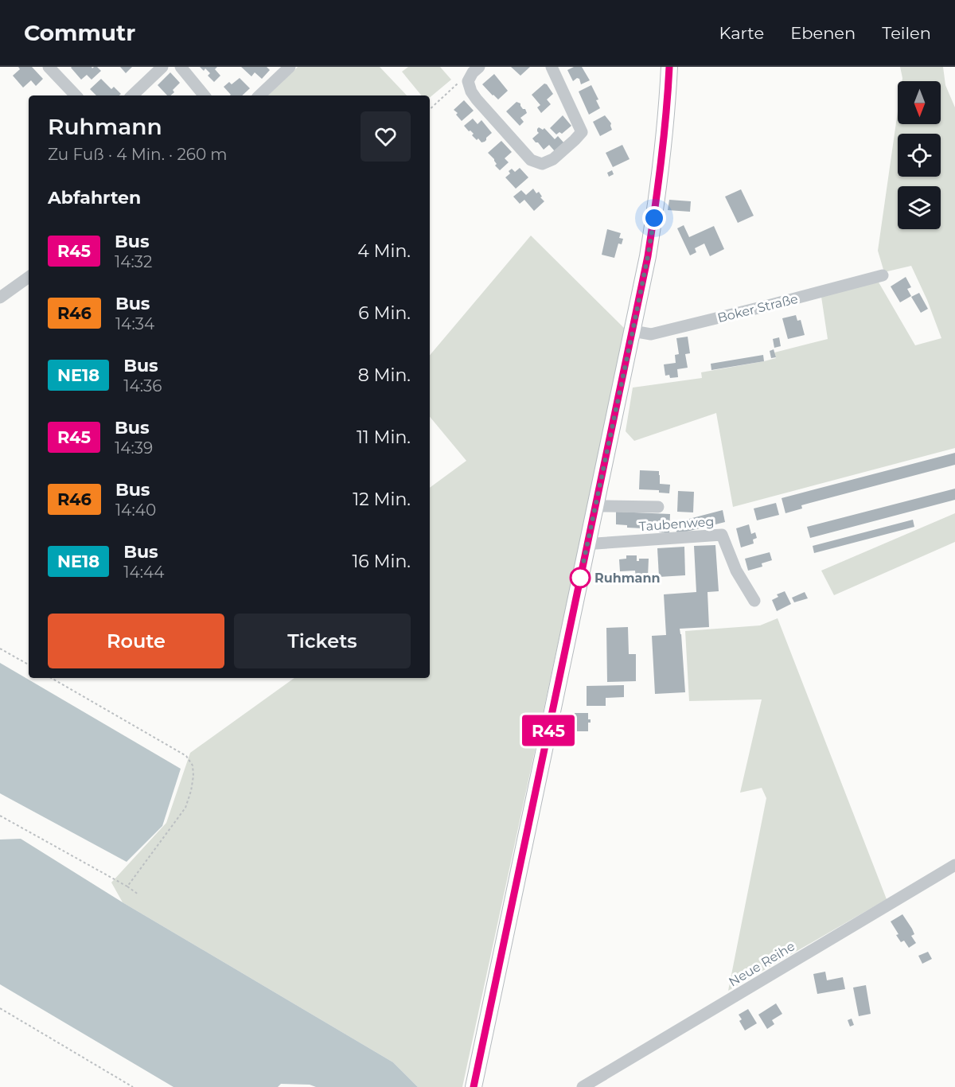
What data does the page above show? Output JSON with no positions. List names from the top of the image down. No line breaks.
{"streets":{"street":["Boker Straße","Taubenweg","Neue Reihe"]},"places":["Ruhmann"],"lines":["bus line R45"],"north":"bottom","page":{"header":"Commutr","nav":["Karte","Ebenen","Teilen"],"on_map":"R45","heading":[["Ruhmann","Zu Fuß · 4 Min. · 260 m"],"Abfahrten"],"list":[{"mark":"R45","name":"Bus","note":"14:32","value":"4 Min."},{"mark":"R46","name":"Bus","note":"14:34","value":"6 Min."},{"mark":"NE18","name":"Bus","note":"14:36","value":"8 Min."},{"mark":"R45","name":"Bus","note":"14:39","value":"11 Min."},{"mark":"R46","name":"Bus","note":"14:40","value":"12 Min."},{"mark":"NE18","name":"Bus","note":"14:44","value":"16 Min."}],"buttons":["Route","Tickets"]}}
